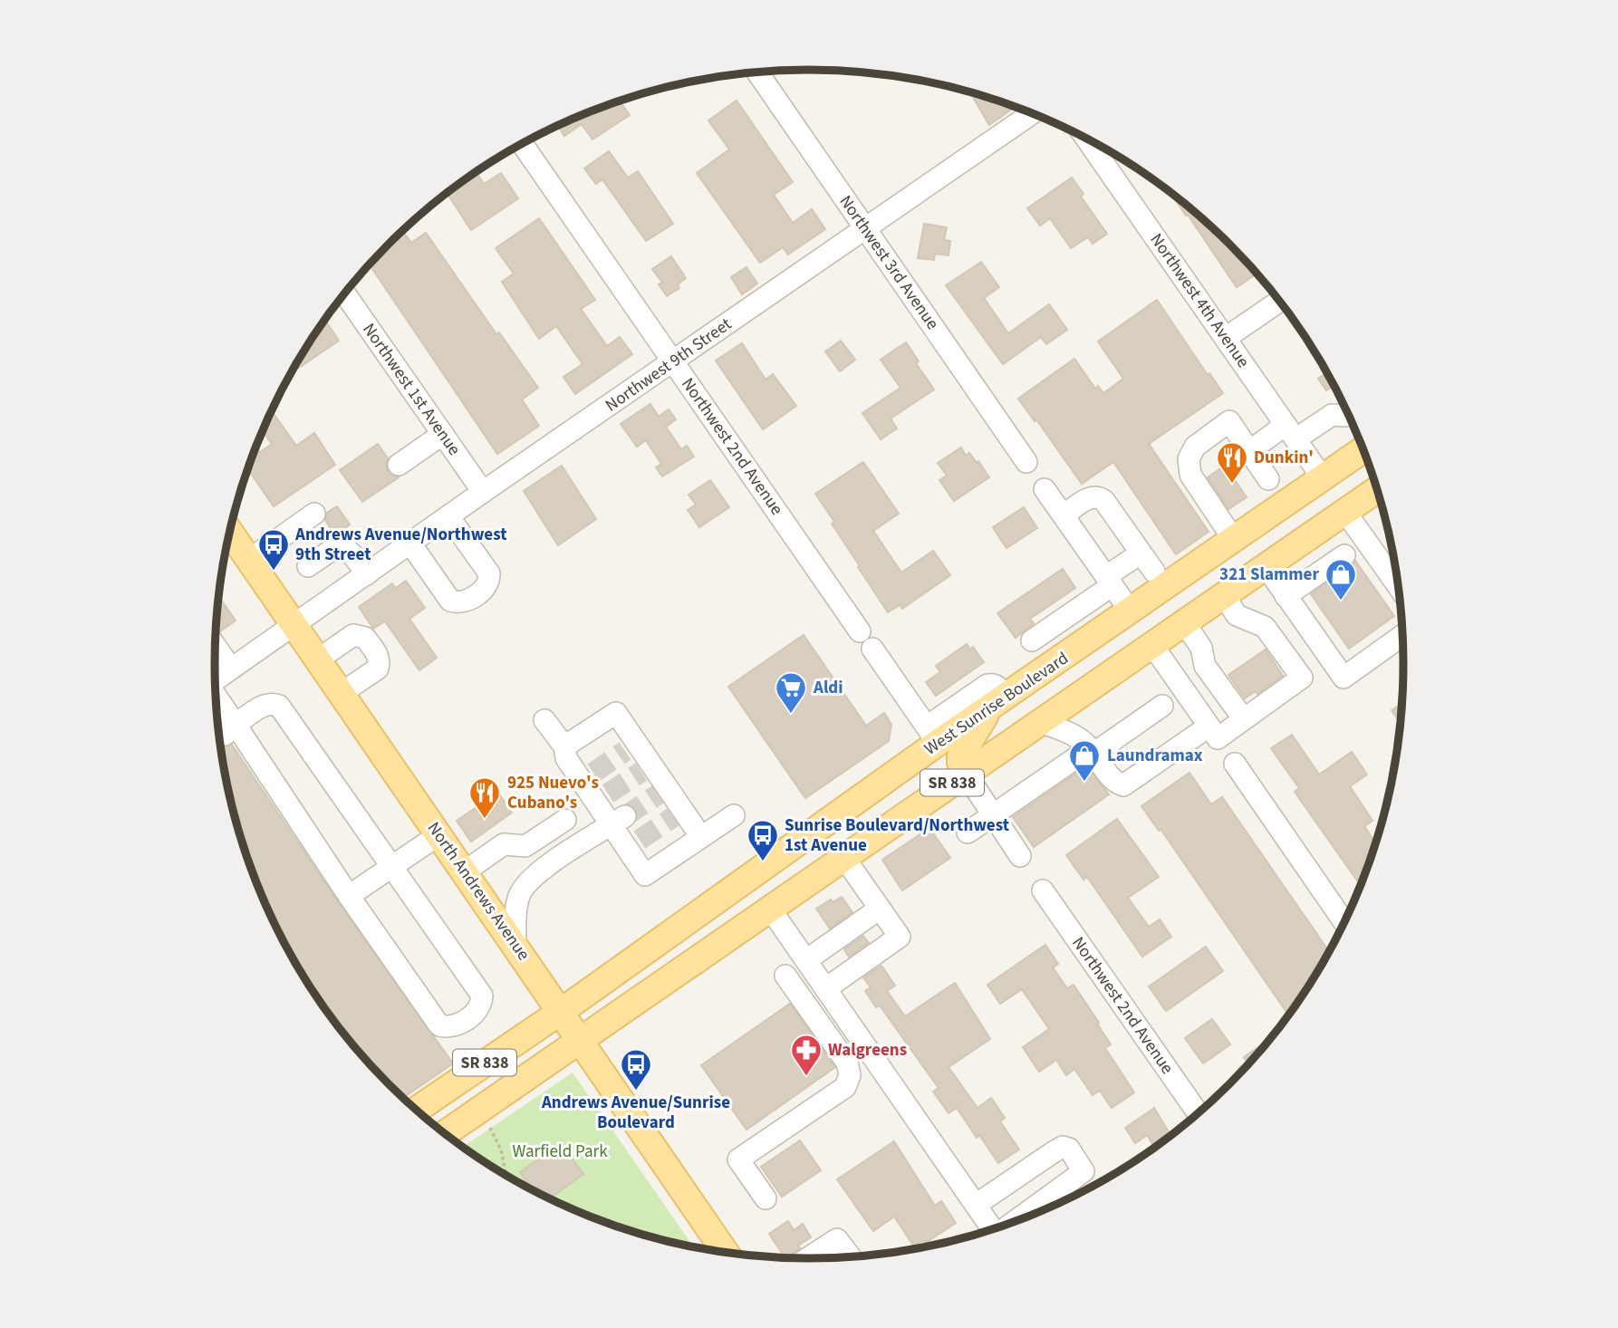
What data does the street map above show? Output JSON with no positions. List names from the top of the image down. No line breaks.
{"streets":{"main road":["West Sunrise Boulevard","SR 838","North Andrews Avenue"],"street":["Northwest 3rd Avenue","Northwest 4th Avenue","Northwest 9th Street","Northwest 1st Avenue","Northwest 2nd Avenue"]},"crossings":[["Northwest 3rd Avenue","Northwest 9th Street"],["Northwest 4th Avenue","West Sunrise Boulevard"],["Northwest 9th Street","Northwest 1st Avenue"],["Northwest 9th Street","Northwest 2nd Avenue"],["Northwest 9th Street","North Andrews Avenue"],["West Sunrise Boulevard","SR 838"],["West Sunrise Boulevard","North Andrews Avenue"],["SR 838","North Andrews Avenue"]],"parks":["Warfield Park"],"places":{"restaurant":["Dunkin'","925 Nuevo's Cubano's"],"bus stop":["Andrews Avenue/Northwest 9th Street","Sunrise Boulevard/Northwest 1st Avenue","Andrews Avenue/Sunrise Boulevard"],"shop":["321 Slammer","Laundramax"],"supermarket":["Aldi"],"pharmacy":["Walgreens"]}}
